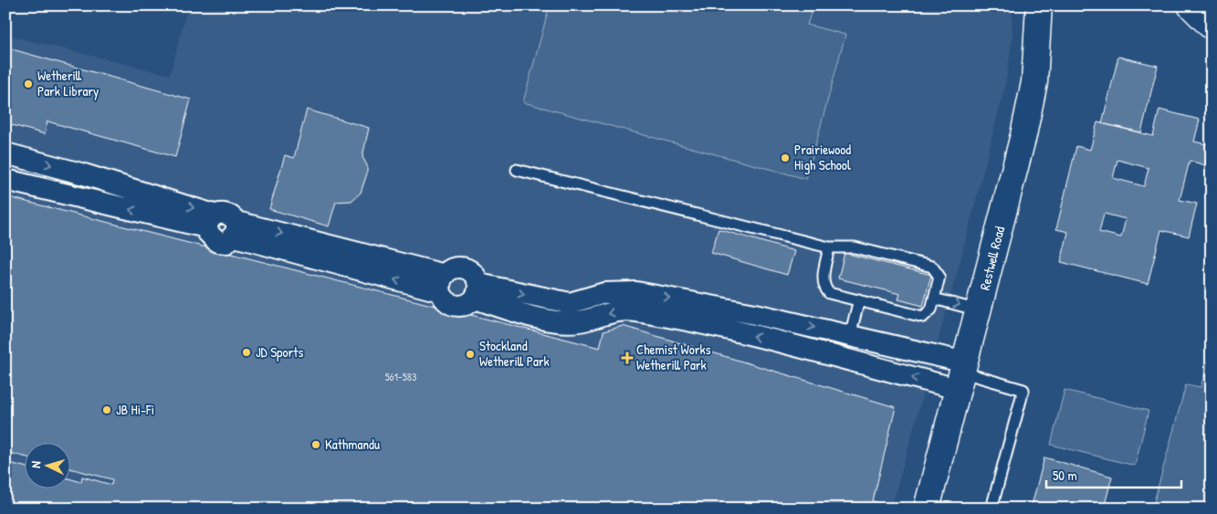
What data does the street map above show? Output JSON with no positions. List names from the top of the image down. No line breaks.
{"streets":{"main road":["Restwell Road"]},"places":{"other":["Wetherill Park Library","Prairiewood High School","JD Sports","Stockland Wetherill Park","JB Hi-Fi","Kathmandu"],"health":["Chemist Works Wetherill Park"]},"house_numbers":["561-583"],"scale_bar":"50 m","north":"left"}
